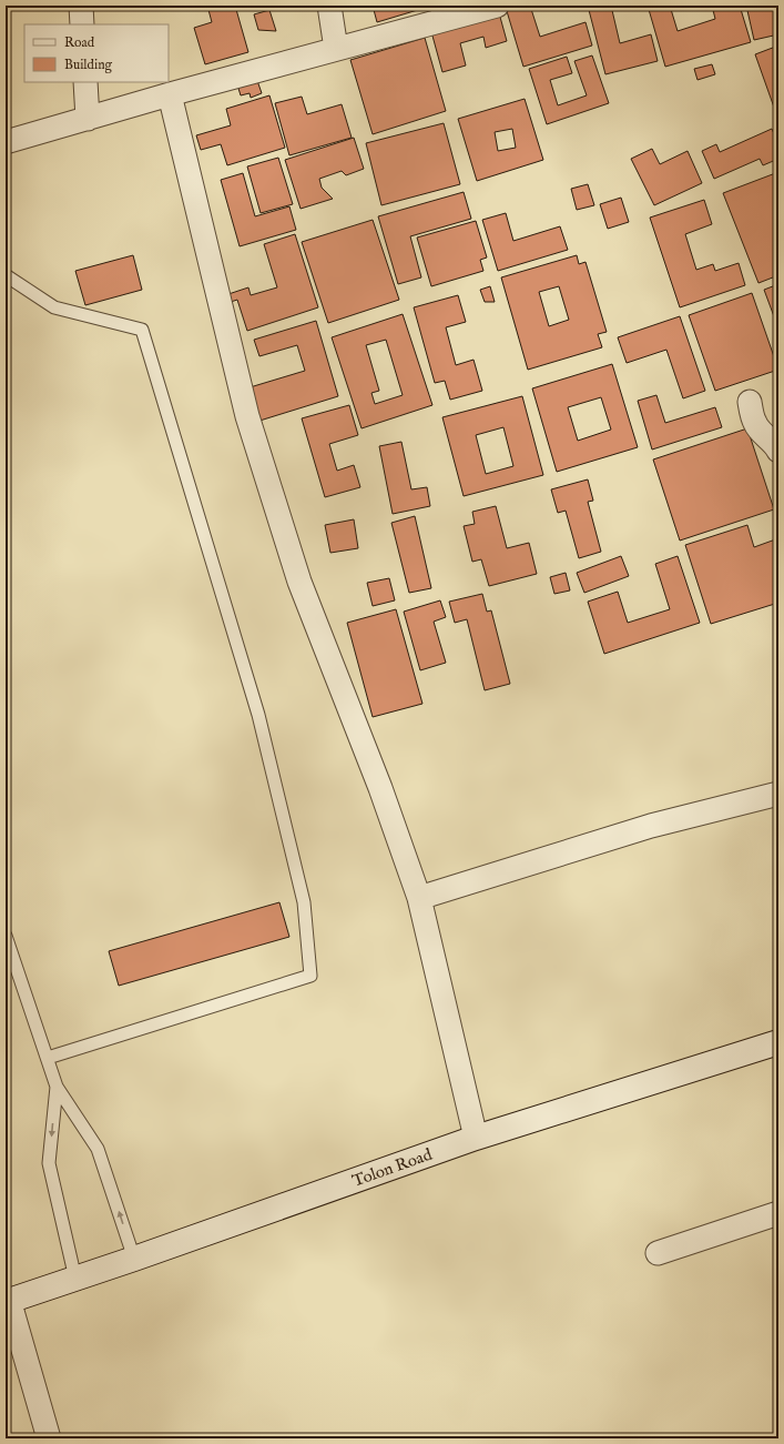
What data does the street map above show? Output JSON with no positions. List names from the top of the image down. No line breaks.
{"streets":{"main road":["Tolon Road"]},"legend":["Road","Building"]}
